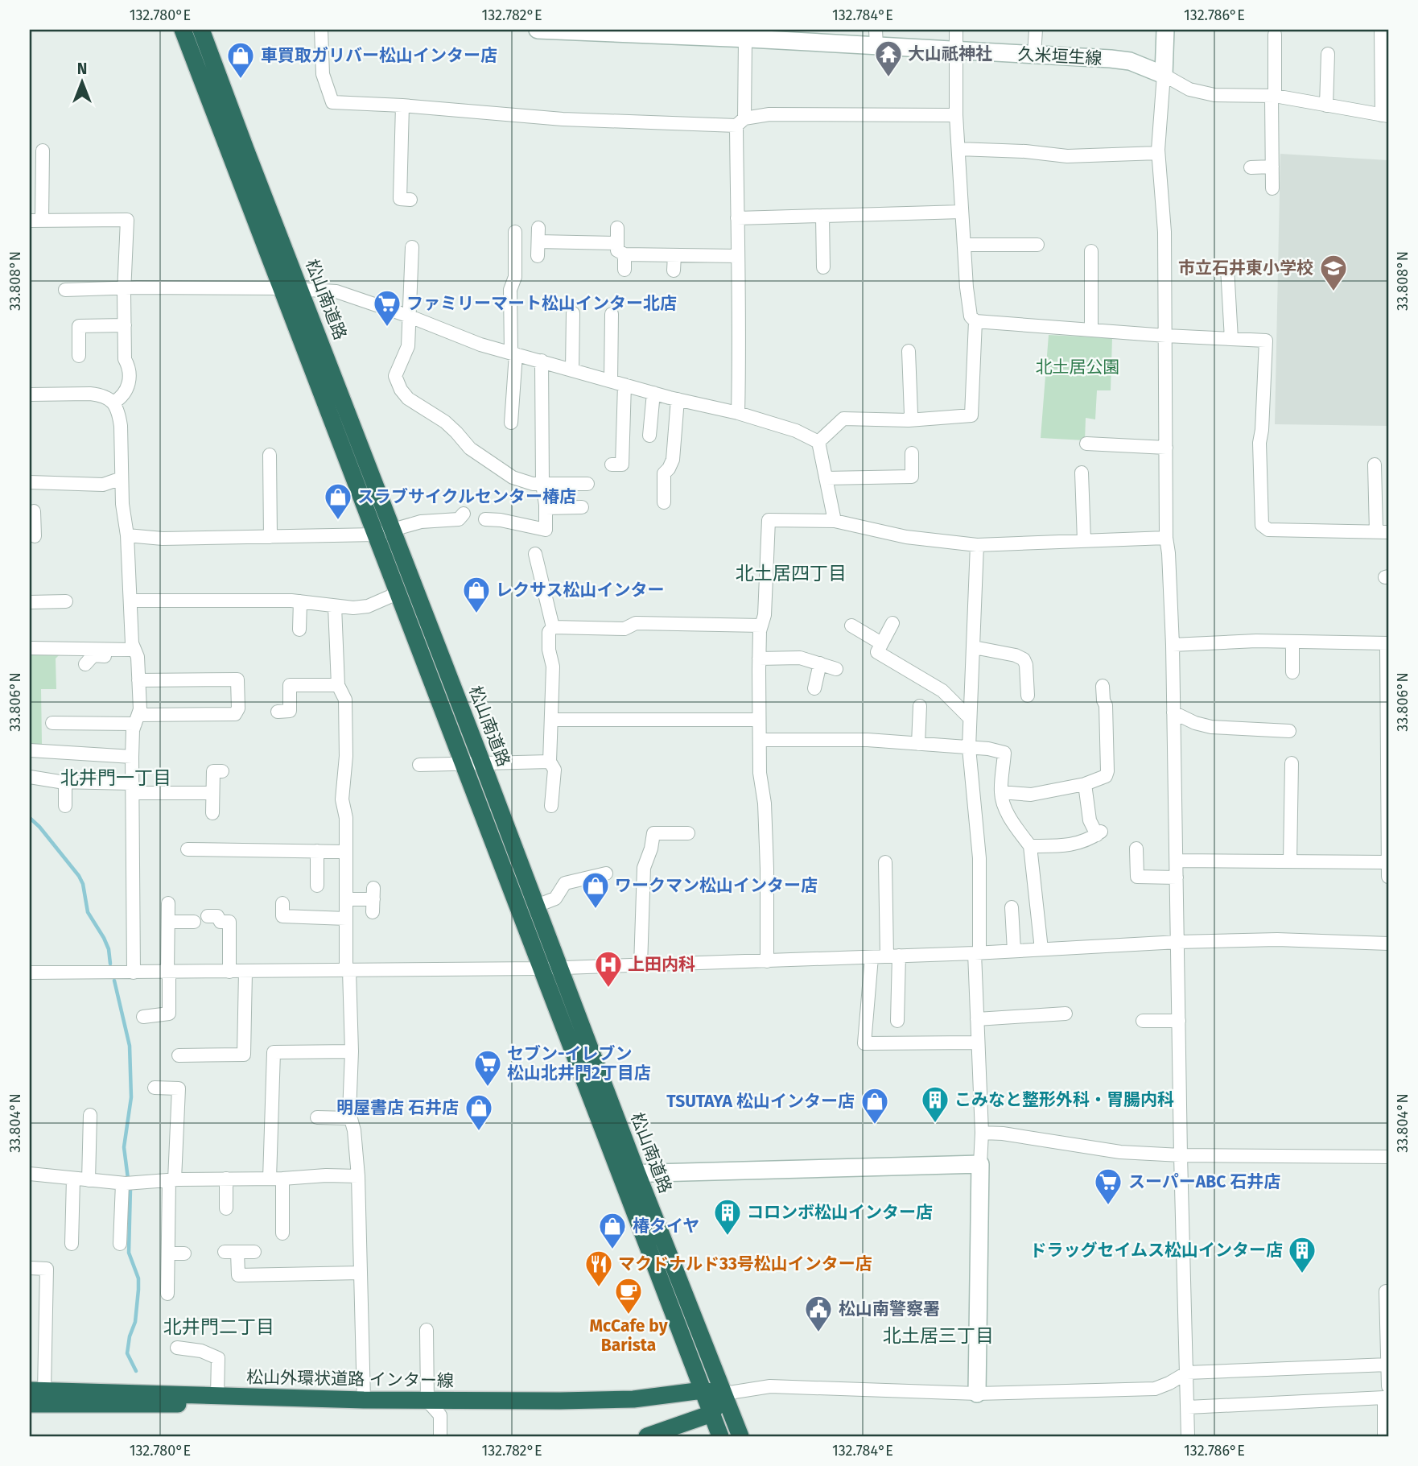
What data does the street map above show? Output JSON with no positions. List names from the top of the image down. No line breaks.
{"streets":{"highway":["松山南道路","松山外環状道路 インター線"],"main road":["久米垣生線"]},"crossings":[["松山南道路","松山外環状道路 インター線"]],"districts":["北土居四丁目","北井門一丁目","北井門二丁目","北土居三丁目"],"parks":["北土居公園"],"places":{"temple":["大山祇神社"],"shop":["車買取ガリバー松山インター店","スラブサイクルセンター椿店","レクサス松山インター","ワークマン松山インター店","TSUTAYA 松山インター店","明屋書店 石井店","椿タイヤ"],"school or university":["市立石井東小学校"],"supermarket":["ファミリーマート松山インター北店","セブン-イレブン 松山北井門2丁目店","スーパーABC 石井店"],"hospital":["上田内科"],"building":["こみなと整形外科・胃腸内科","コロンボ松山インター店","ドラッグセイムス松山インター店"],"restaurant":["マクドナルド33号松山インター店"],"cafe":["McCafe by Barista"],"public building":["松山南警察署"]},"north":"top","coordinates":["132.780°E","132.782°E","132.784°E","132.786°E","33.808°N","33.806°N","33.804°N"]}
